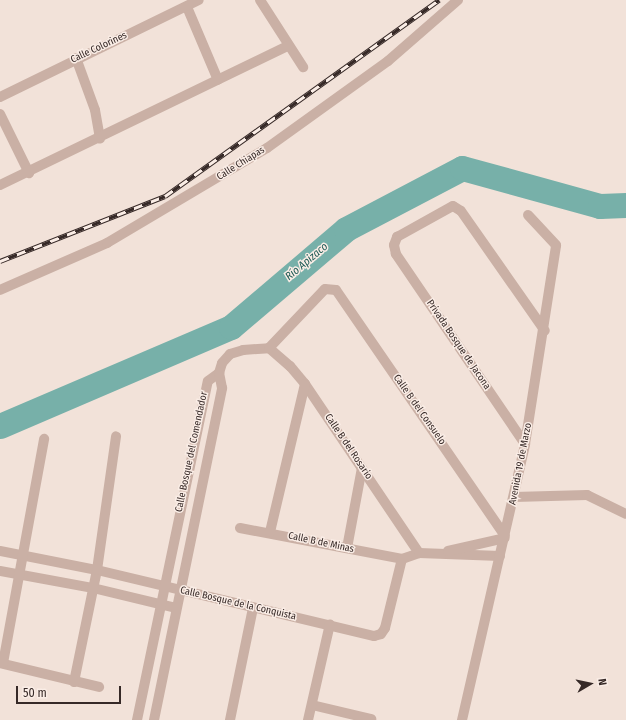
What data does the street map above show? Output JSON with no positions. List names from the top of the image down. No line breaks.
{"streets":{"street":["Calle Colorines","Calle Chiapas","Privada Bosque de Jacona","Calle B del Consuelo","Calle B del Rosario","Calle Bosque del Comendador","Avenida 19 de Marzo","Calle B de Minas","Calle Bosque de la Conquista"]},"crossings":[["Privada Bosque de Jacona","Avenida 19 de Marzo"],["Calle B del Consuelo","Calle B del Rosario"],["Calle B del Consuelo","Avenida 19 de Marzo"],["Calle Bosque del Comendador","Calle Bosque de la Conquista"],["Calle B de Minas","Calle Bosque de la Conquista"]],"water":["Río Apizaco"],"scale_bar":"50 m","north":"right"}
